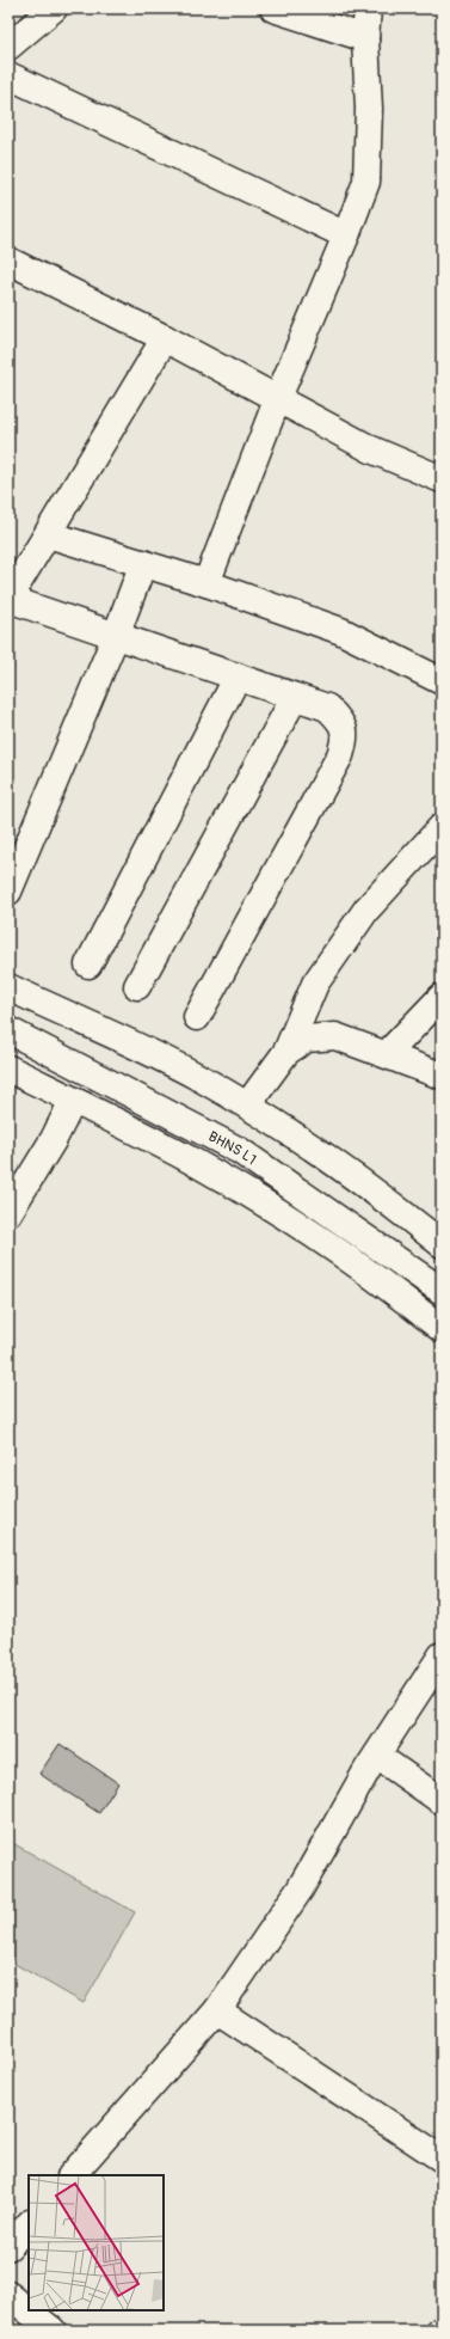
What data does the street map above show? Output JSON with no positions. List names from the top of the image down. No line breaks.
{"streets":{"street":["BHNS L1"]}}
